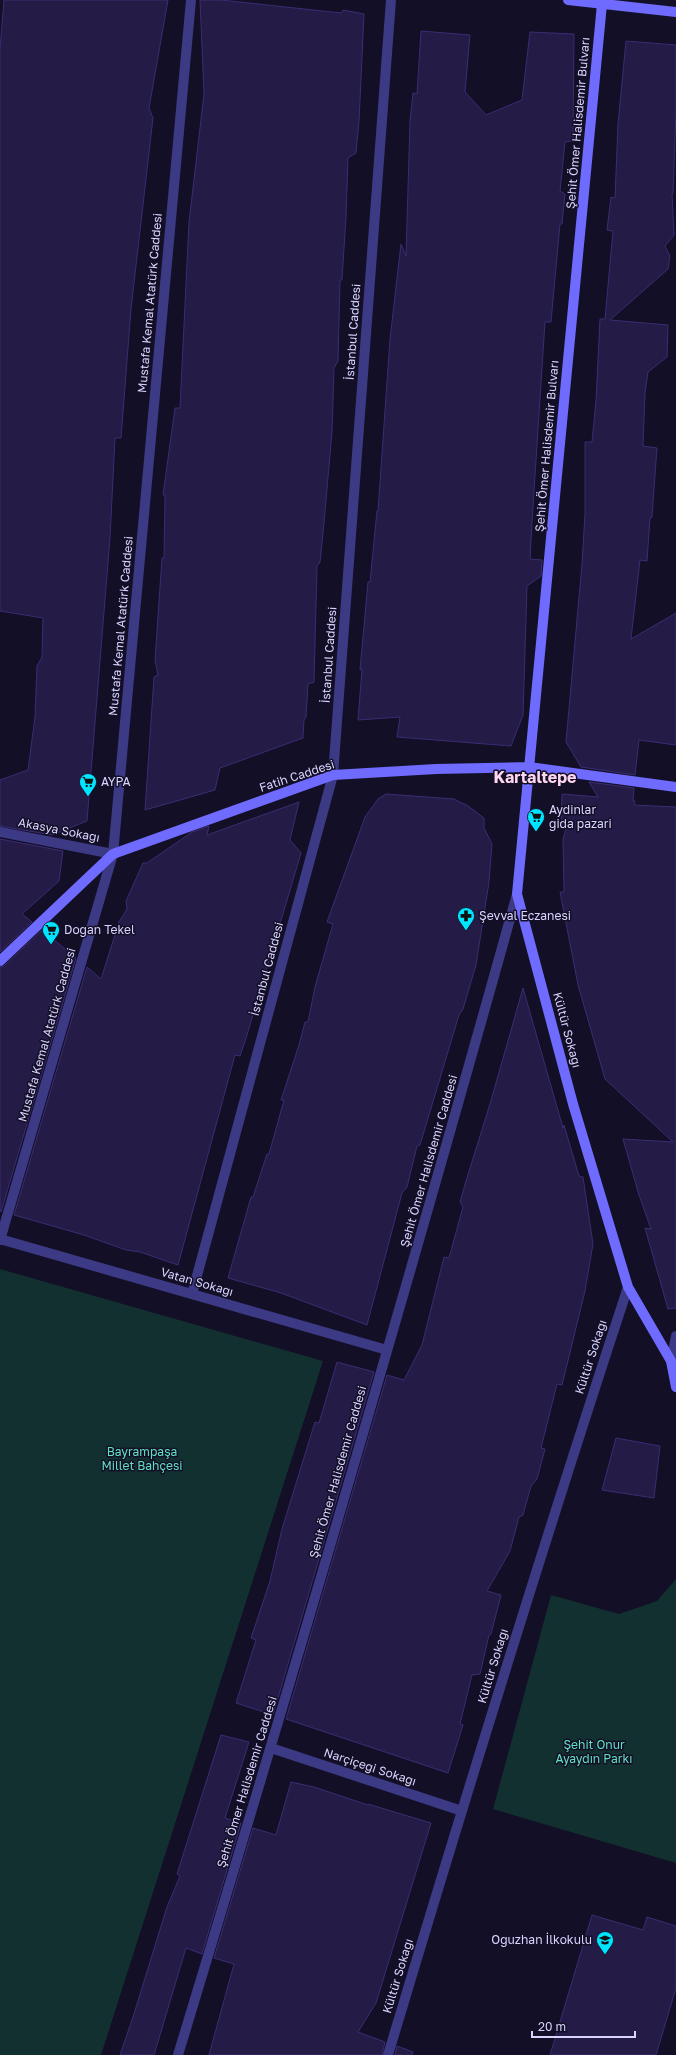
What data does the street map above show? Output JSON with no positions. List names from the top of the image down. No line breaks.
{"streets":{"street":["Şehit Ömer Halisdemir Bulvarı","Mustafa Kemal Atatürk Caddesi","İstanbul Caddesi","Fatih Caddesi","Akasya Sokağı","Kültür Sokağı","Şehit Ömer Halisdemir Caddesi","Vatan Sokağı","Narçiçeği Sokağı"]},"crossings":[["Şehit Ömer Halisdemir Bulvarı","Fatih Caddesi"],["Şehit Ömer Halisdemir Bulvarı","Kültür Sokağı"],["Şehit Ömer Halisdemir Bulvarı","Şehit Ömer Halisdemir Caddesi"],["Mustafa Kemal Atatürk Caddesi","Fatih Caddesi"],["Mustafa Kemal Atatürk Caddesi","Akasya Sokağı"],["Mustafa Kemal Atatürk Caddesi","Vatan Sokağı"],["İstanbul Caddesi","Fatih Caddesi"],["İstanbul Caddesi","Vatan Sokağı"],["Fatih Caddesi","Akasya Sokağı"],["Kültür Sokağı","Şehit Ömer Halisdemir Caddesi"],["Kültür Sokağı","Narçiçeği Sokağı"],["Şehit Ömer Halisdemir Caddesi","Vatan Sokağı"],["Şehit Ömer Halisdemir Caddesi","Narçiçeği Sokağı"]],"districts":["Kartaltepe"],"parks":["Bayrampaşa Millet Bahçesi","Şehit Onur Ayaydın Parkı"],"places":{"supermarket":["AYPA","Aydinlar gida pazari","Doğan Tekel"],"pharmacy":["Şevval Eczanesi"],"school or university":["Oğuzhan İlkokulu"]},"scale_bar":"20 m"}
